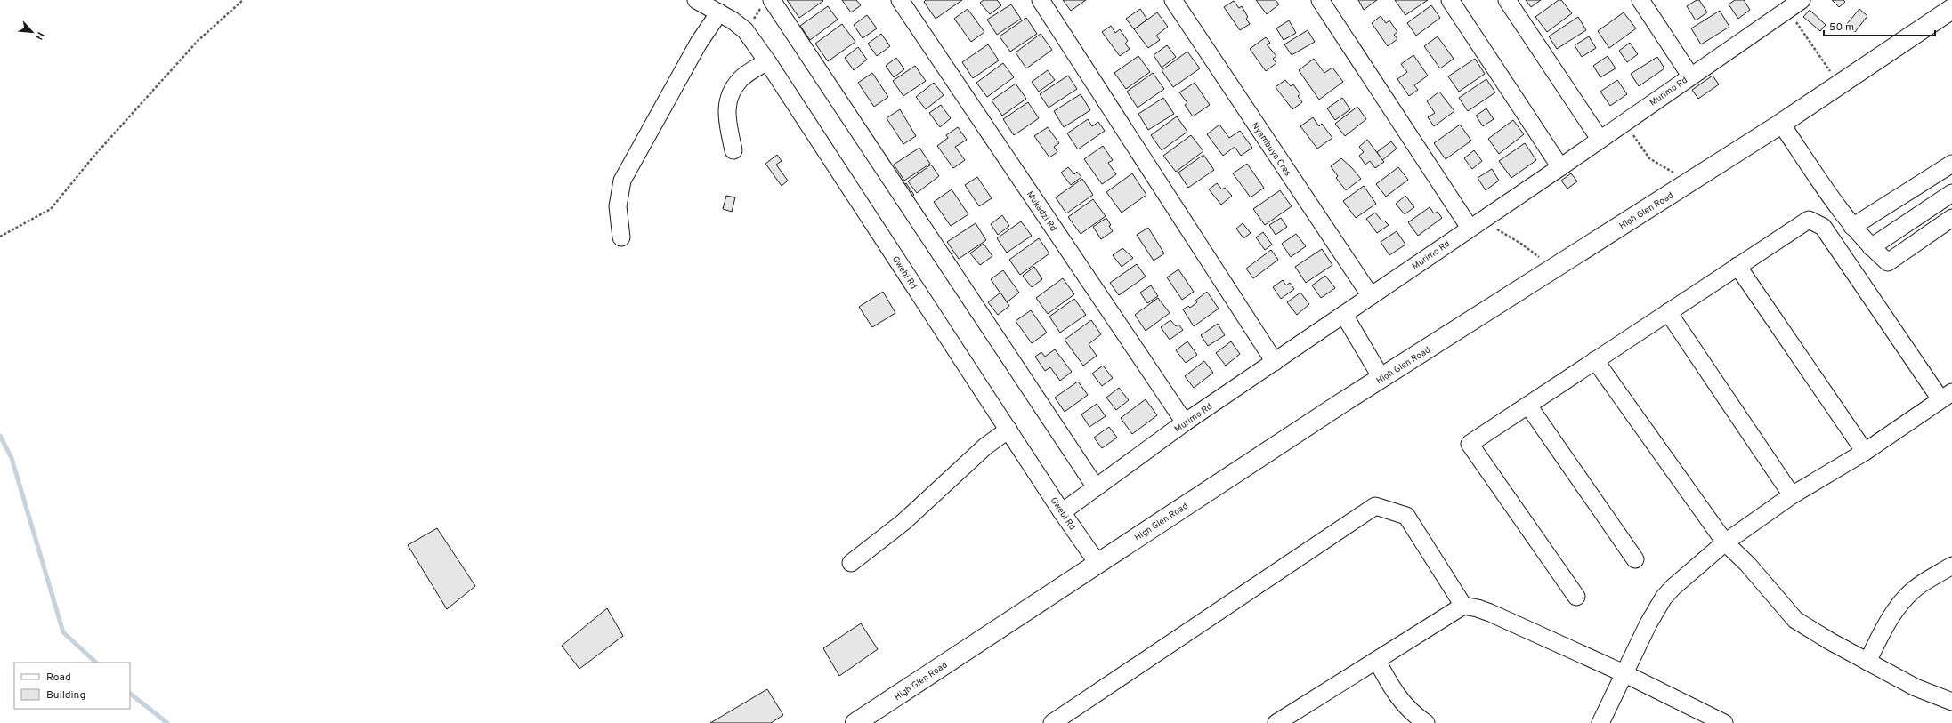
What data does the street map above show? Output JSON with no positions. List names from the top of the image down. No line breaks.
{"streets":{"main road":["High Glen Road"],"street":["Murimo Rd","Nyambuya Cres","Mukadzi Rd","Gwebi Rd"]},"crossings":[["Murimo Rd","Nyambuya Cres"],["Murimo Rd","Mukadzi Rd"],["Murimo Rd","Gwebi Rd"],["High Glen Road","Gwebi Rd"]],"legend":["Road","Building"],"scale_bar":"50 m","north":"bottom right"}
